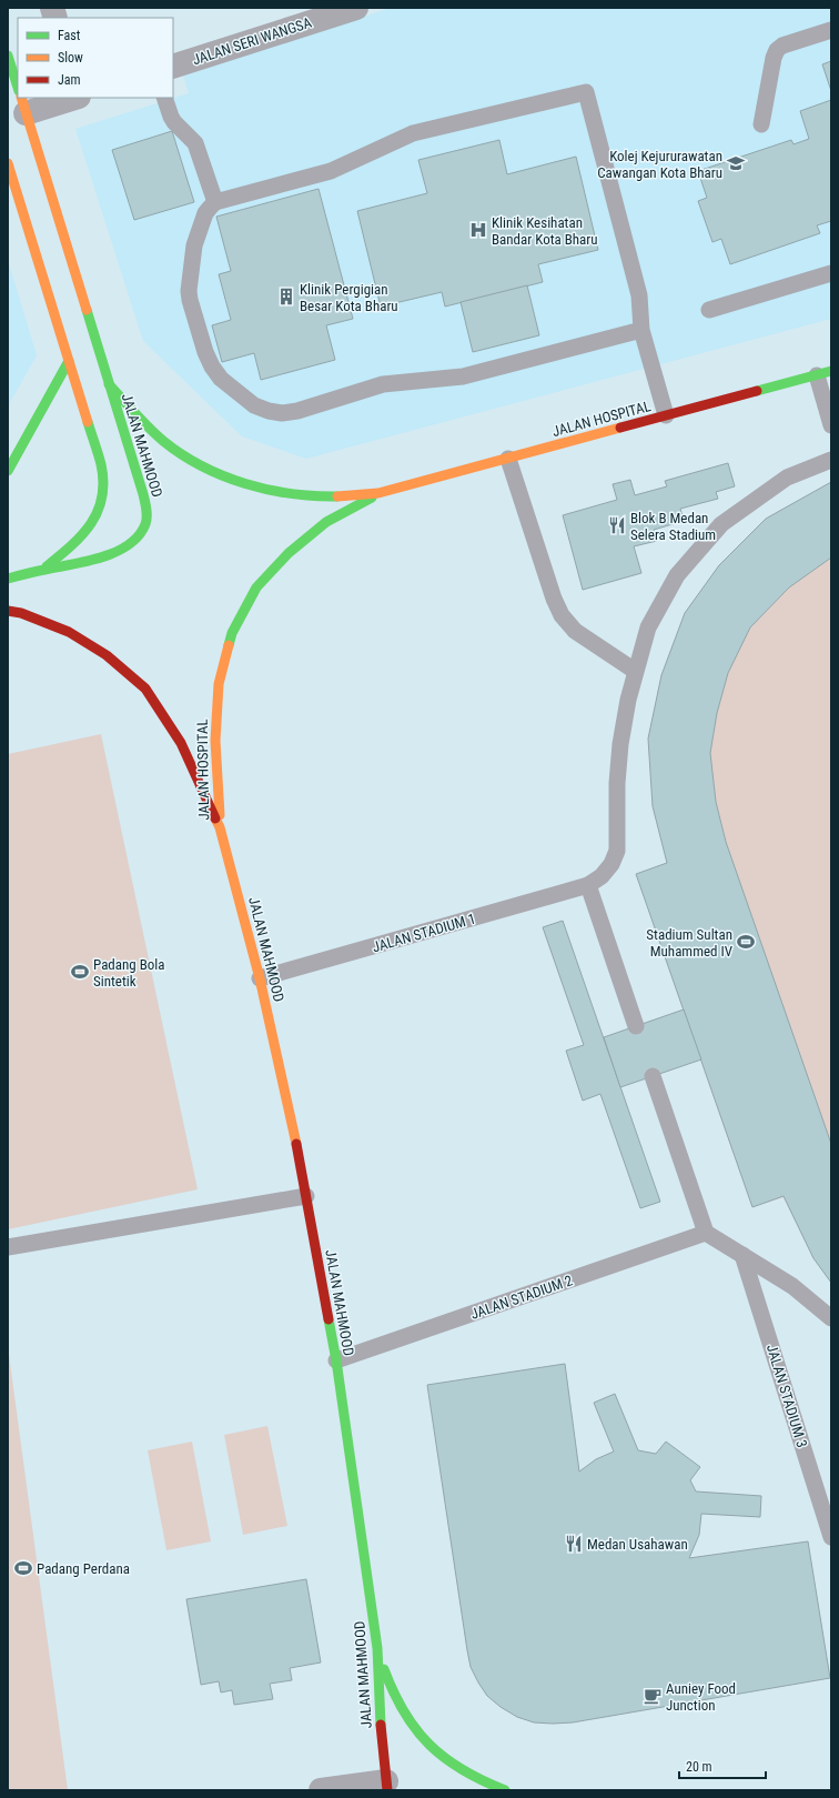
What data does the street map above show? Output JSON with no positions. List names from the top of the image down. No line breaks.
{"streets":{"main road":["JALAN HOSPITAL","JALAN MAHMOOD"],"street":["JALAN SERI WANGSA"],"lane":["JALAN STADIUM 1","JALAN STADIUM 2","JALAN STADIUM 3"]},"crossings":[["JALAN HOSPITAL","JALAN MAHMOOD"],["JALAN MAHMOOD","JALAN STADIUM 1"],["JALAN MAHMOOD","JALAN STADIUM 2"]],"places":{"school or university":["Kolej Kejururawatan Cawangan Kota Bharu"],"hospital":["Klinik Kesihatan Bandar Kota Bharu"],"building":["Klinik Pergigian Besar Kota Bharu"],"restaurant":["Blok B Medan Selera Stadium","Medan Usahawan"],"sports":["Stadium Sultan Muhammed IV","Padang Bola Sintetik","Padang Perdana"],"cafe":["Auniey Food Junction"]},"legend":["Fast","Slow","Jam"],"scale_bar":"20 m"}
